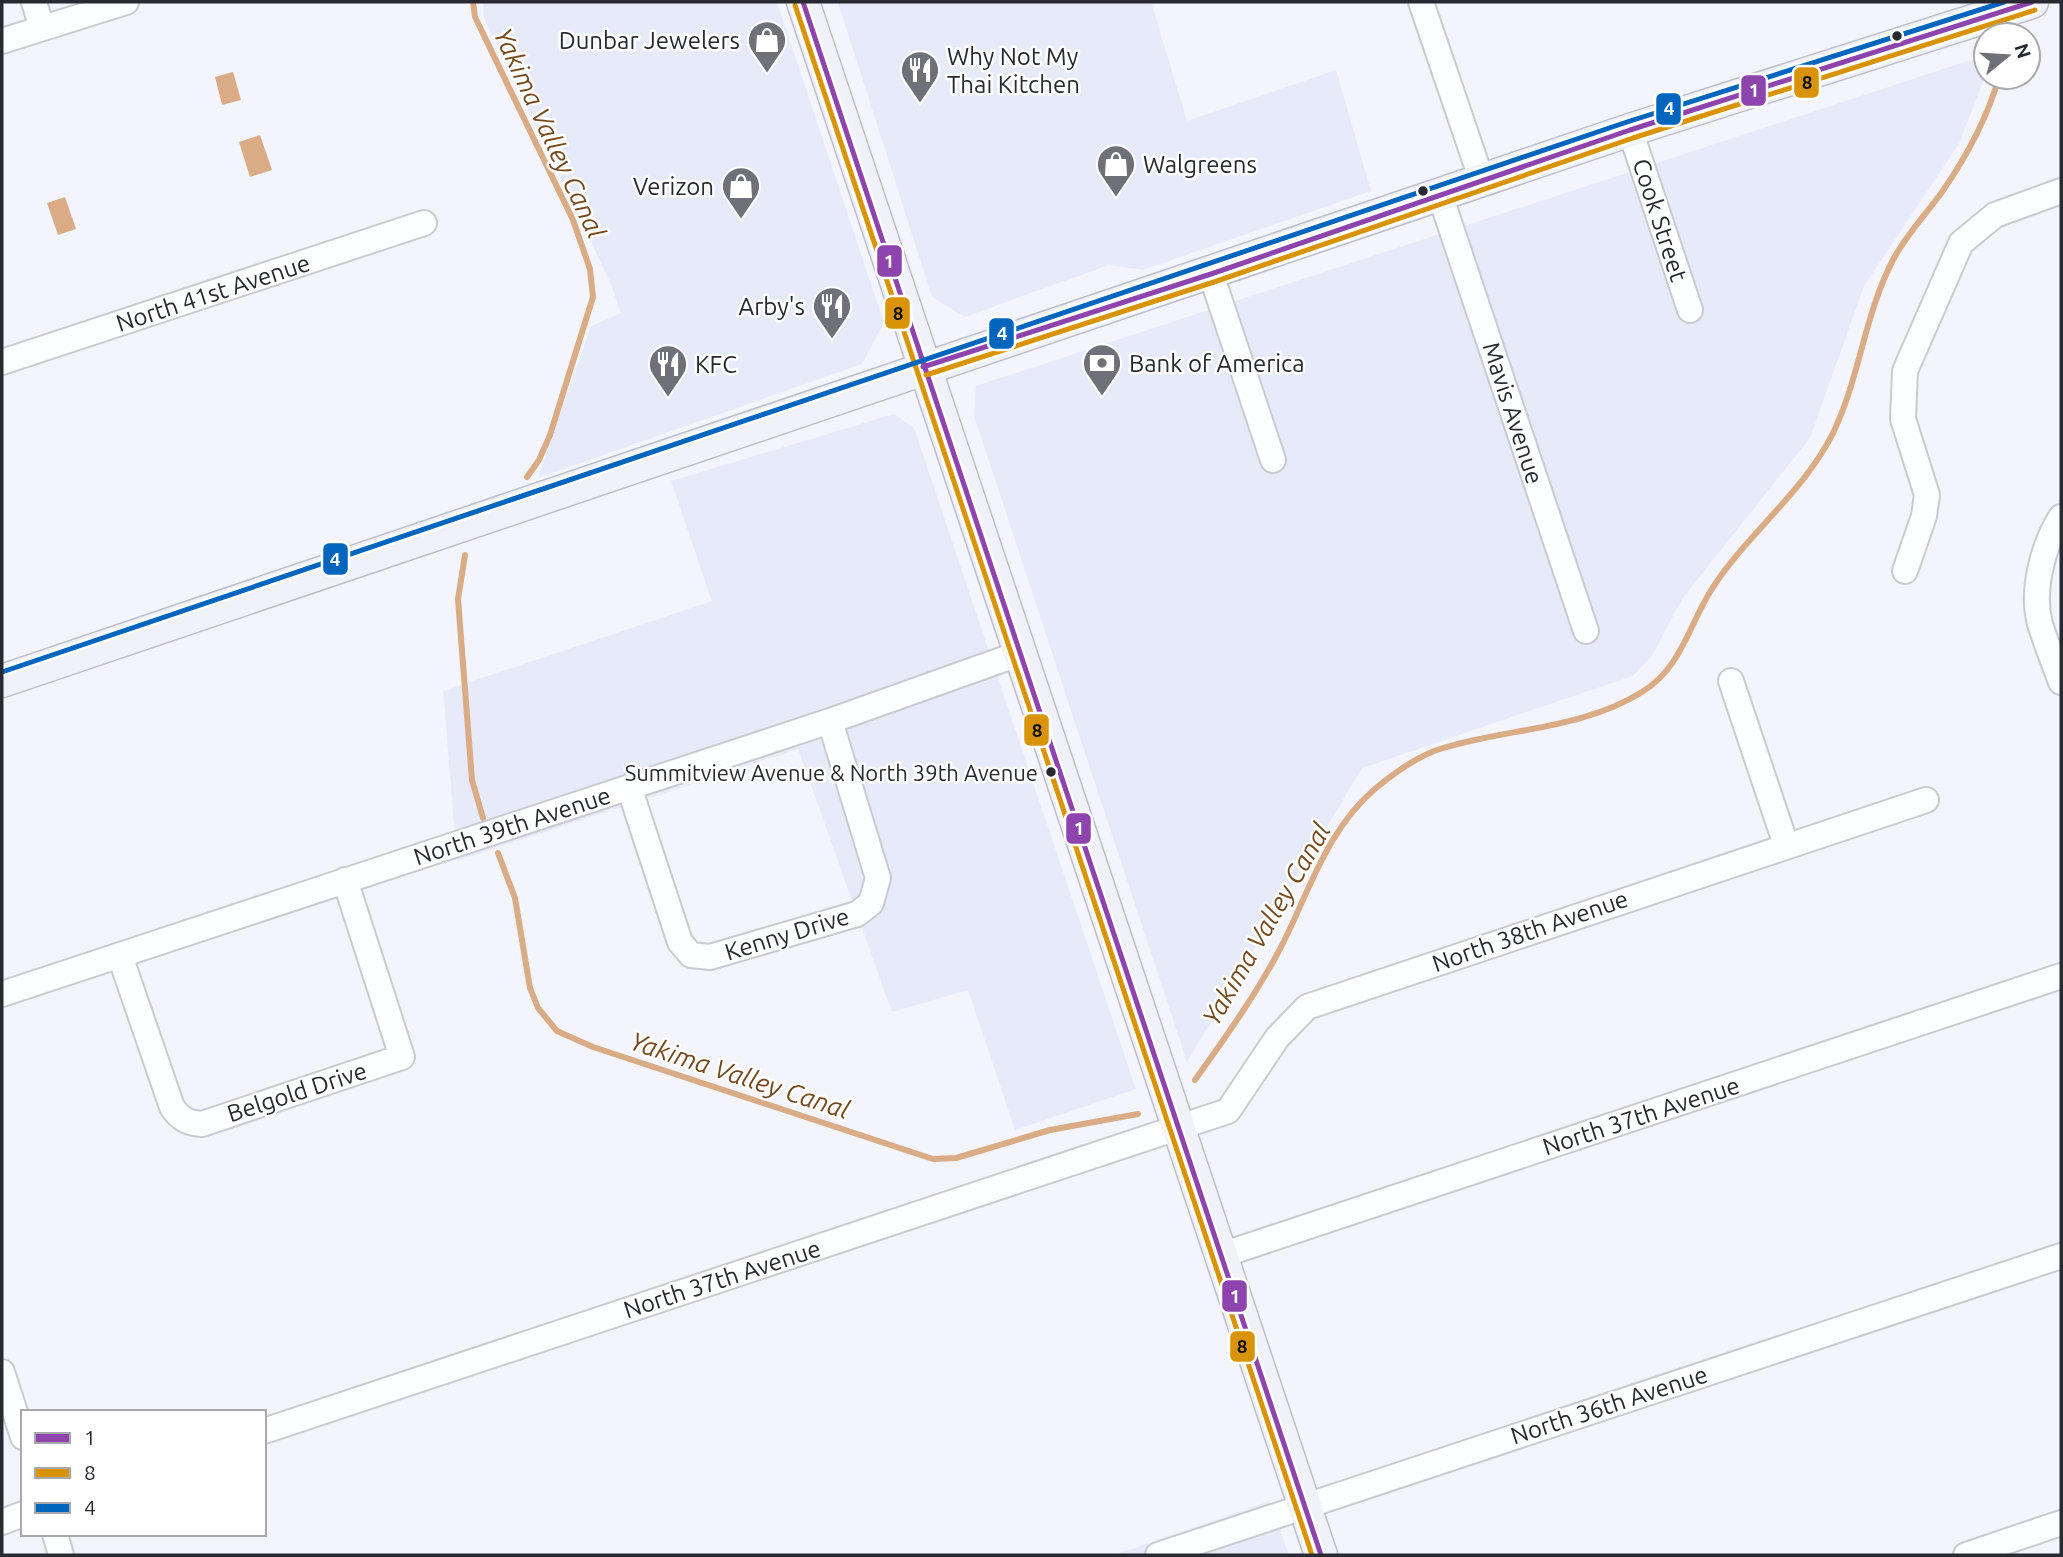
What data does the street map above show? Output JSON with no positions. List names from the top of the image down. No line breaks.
{"streets":{"street":["Cook Street","North 41st Avenue","Mavis Avenue","North 39th Avenue","North 38th Avenue","Kenny Drive","Belgold Drive","North 37th Avenue","North 36th Avenue"]},"crossings":[["North 39th Avenue","Kenny Drive"],["North 39th Avenue","Belgold Drive"],["North 38th Avenue","North 37th Avenue"]],"water":["Yakima Valley Canal"],"places":{"shop":["Dunbar Jewelers","Walgreens","Verizon"],"restaurant":["Why Not My Thai Kitchen","Arby's","KFC"],"bank":["Bank of America"],"other":["Summitview Avenue & North 39th Avenue"]},"lines":["transit line 1","transit line 4","transit line 8"],"legend":["1","8","4"],"north":"right"}
